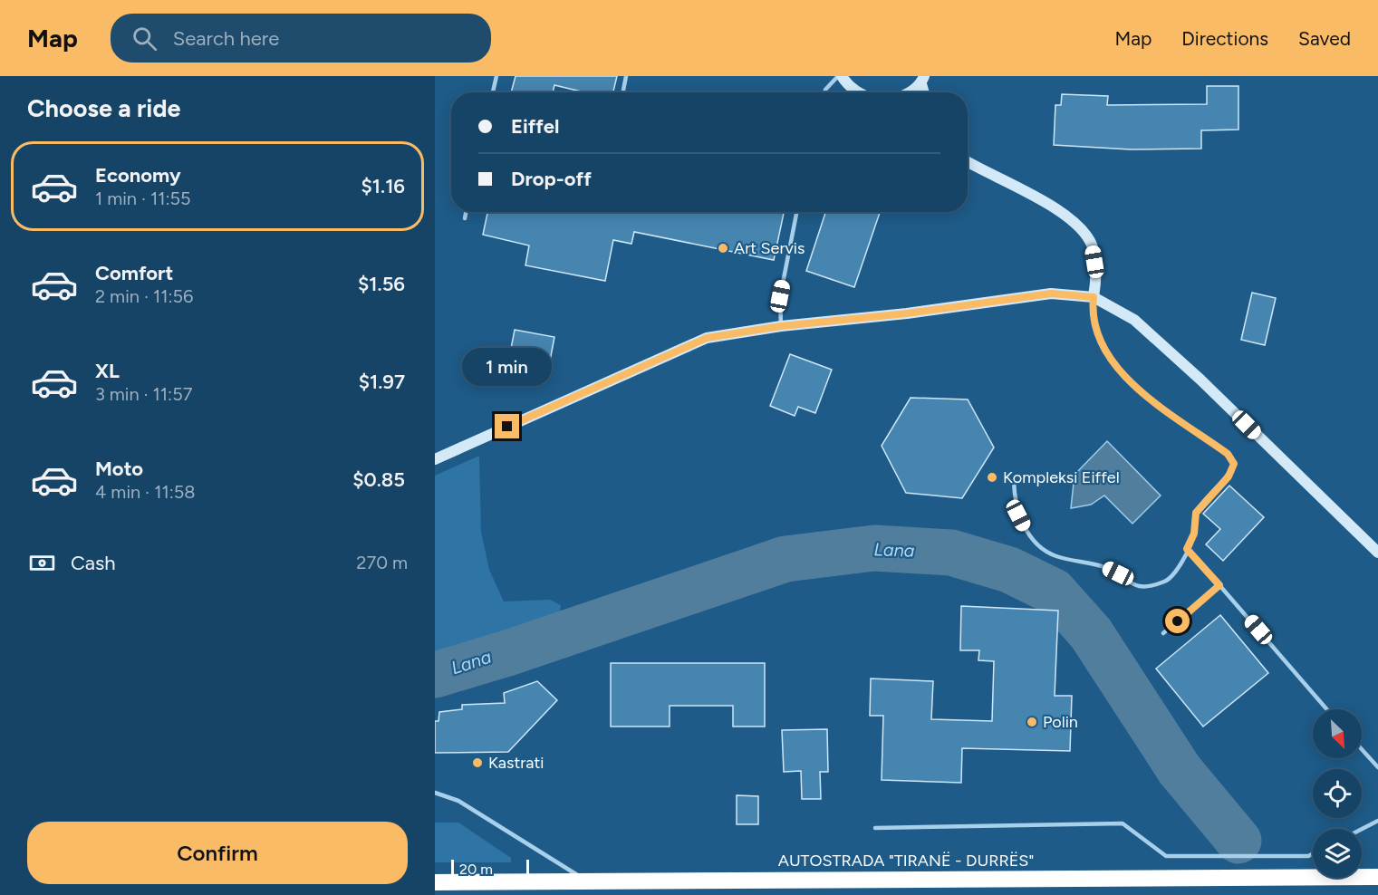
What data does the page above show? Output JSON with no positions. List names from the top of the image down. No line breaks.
{"streets":{"highway":["AUTOSTRADA \"TIRANË - DURRËS\""]},"water":["Lana"],"places":["Art Servis","Kompleksi Eiffel","Polin","Kastrati"],"scale_bar":"20 m","north":"bottom right","page":{"header":"Map","search":"Search here","nav":["Map","Directions","Saved"],"heading":"Choose a ride","banner":["Eiffel","Drop-off"],"list":[{"name":"Economy","note":"1 min · 11:55","value":"$1.16"},{"name":"Comfort","note":"2 min · 11:56","value":"$1.56"},{"name":"XL","note":"3 min · 11:57","value":"$1.97"},{"name":"Moto","note":"4 min · 11:58","value":"$0.85"}],"bubble":"1 min","pay":["Cash","270 m"],"buttons":"Confirm","scale":"20 m"}}
